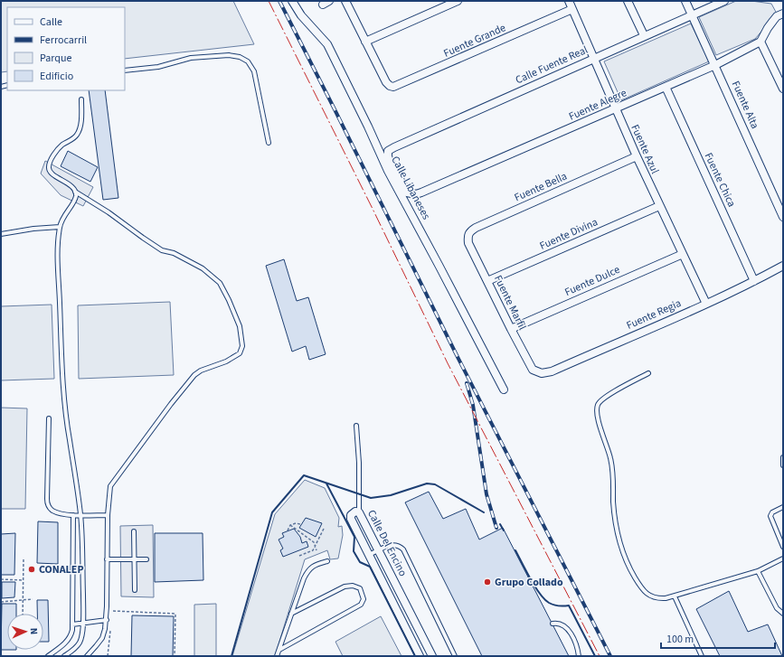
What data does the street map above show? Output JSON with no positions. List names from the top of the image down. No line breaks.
{"streets":{"street":["Fuente Grande","Calle Fuente Real","Fuente Alegre","Fuente Alta","Fuente Azul","Fuente Chica","Fuente Bella","Calle Libaneses","Fuente Divina","Fuente Dulce","Fuente Marfil","Fuente Regia","Calle Del Encino"]},"crossings":[["Fuente Grande","Fuente Azul"],["Calle Fuente Real","Fuente Alegre"],["Calle Fuente Real","Fuente Alta"],["Calle Fuente Real","Fuente Azul"],["Fuente Alegre","Fuente Alta"],["Fuente Alegre","Fuente Azul"],["Fuente Alegre","Fuente Chica"],["Fuente Azul","Fuente Bella"],["Fuente Azul","Fuente Divina"],["Fuente Azul","Fuente Dulce"],["Fuente Azul","Fuente Regia"],["Fuente Chica","Fuente Regia"],["Fuente Bella","Fuente Marfil"],["Fuente Divina","Fuente Marfil"],["Fuente Dulce","Fuente Marfil"],["Fuente Marfil","Fuente Regia"]],"places":["CONALEP","Grupo Collado"],"legend":["Calle","Ferrocarril","Parque","Edificio"],"scale_bar":"100 m","north":"right"}
